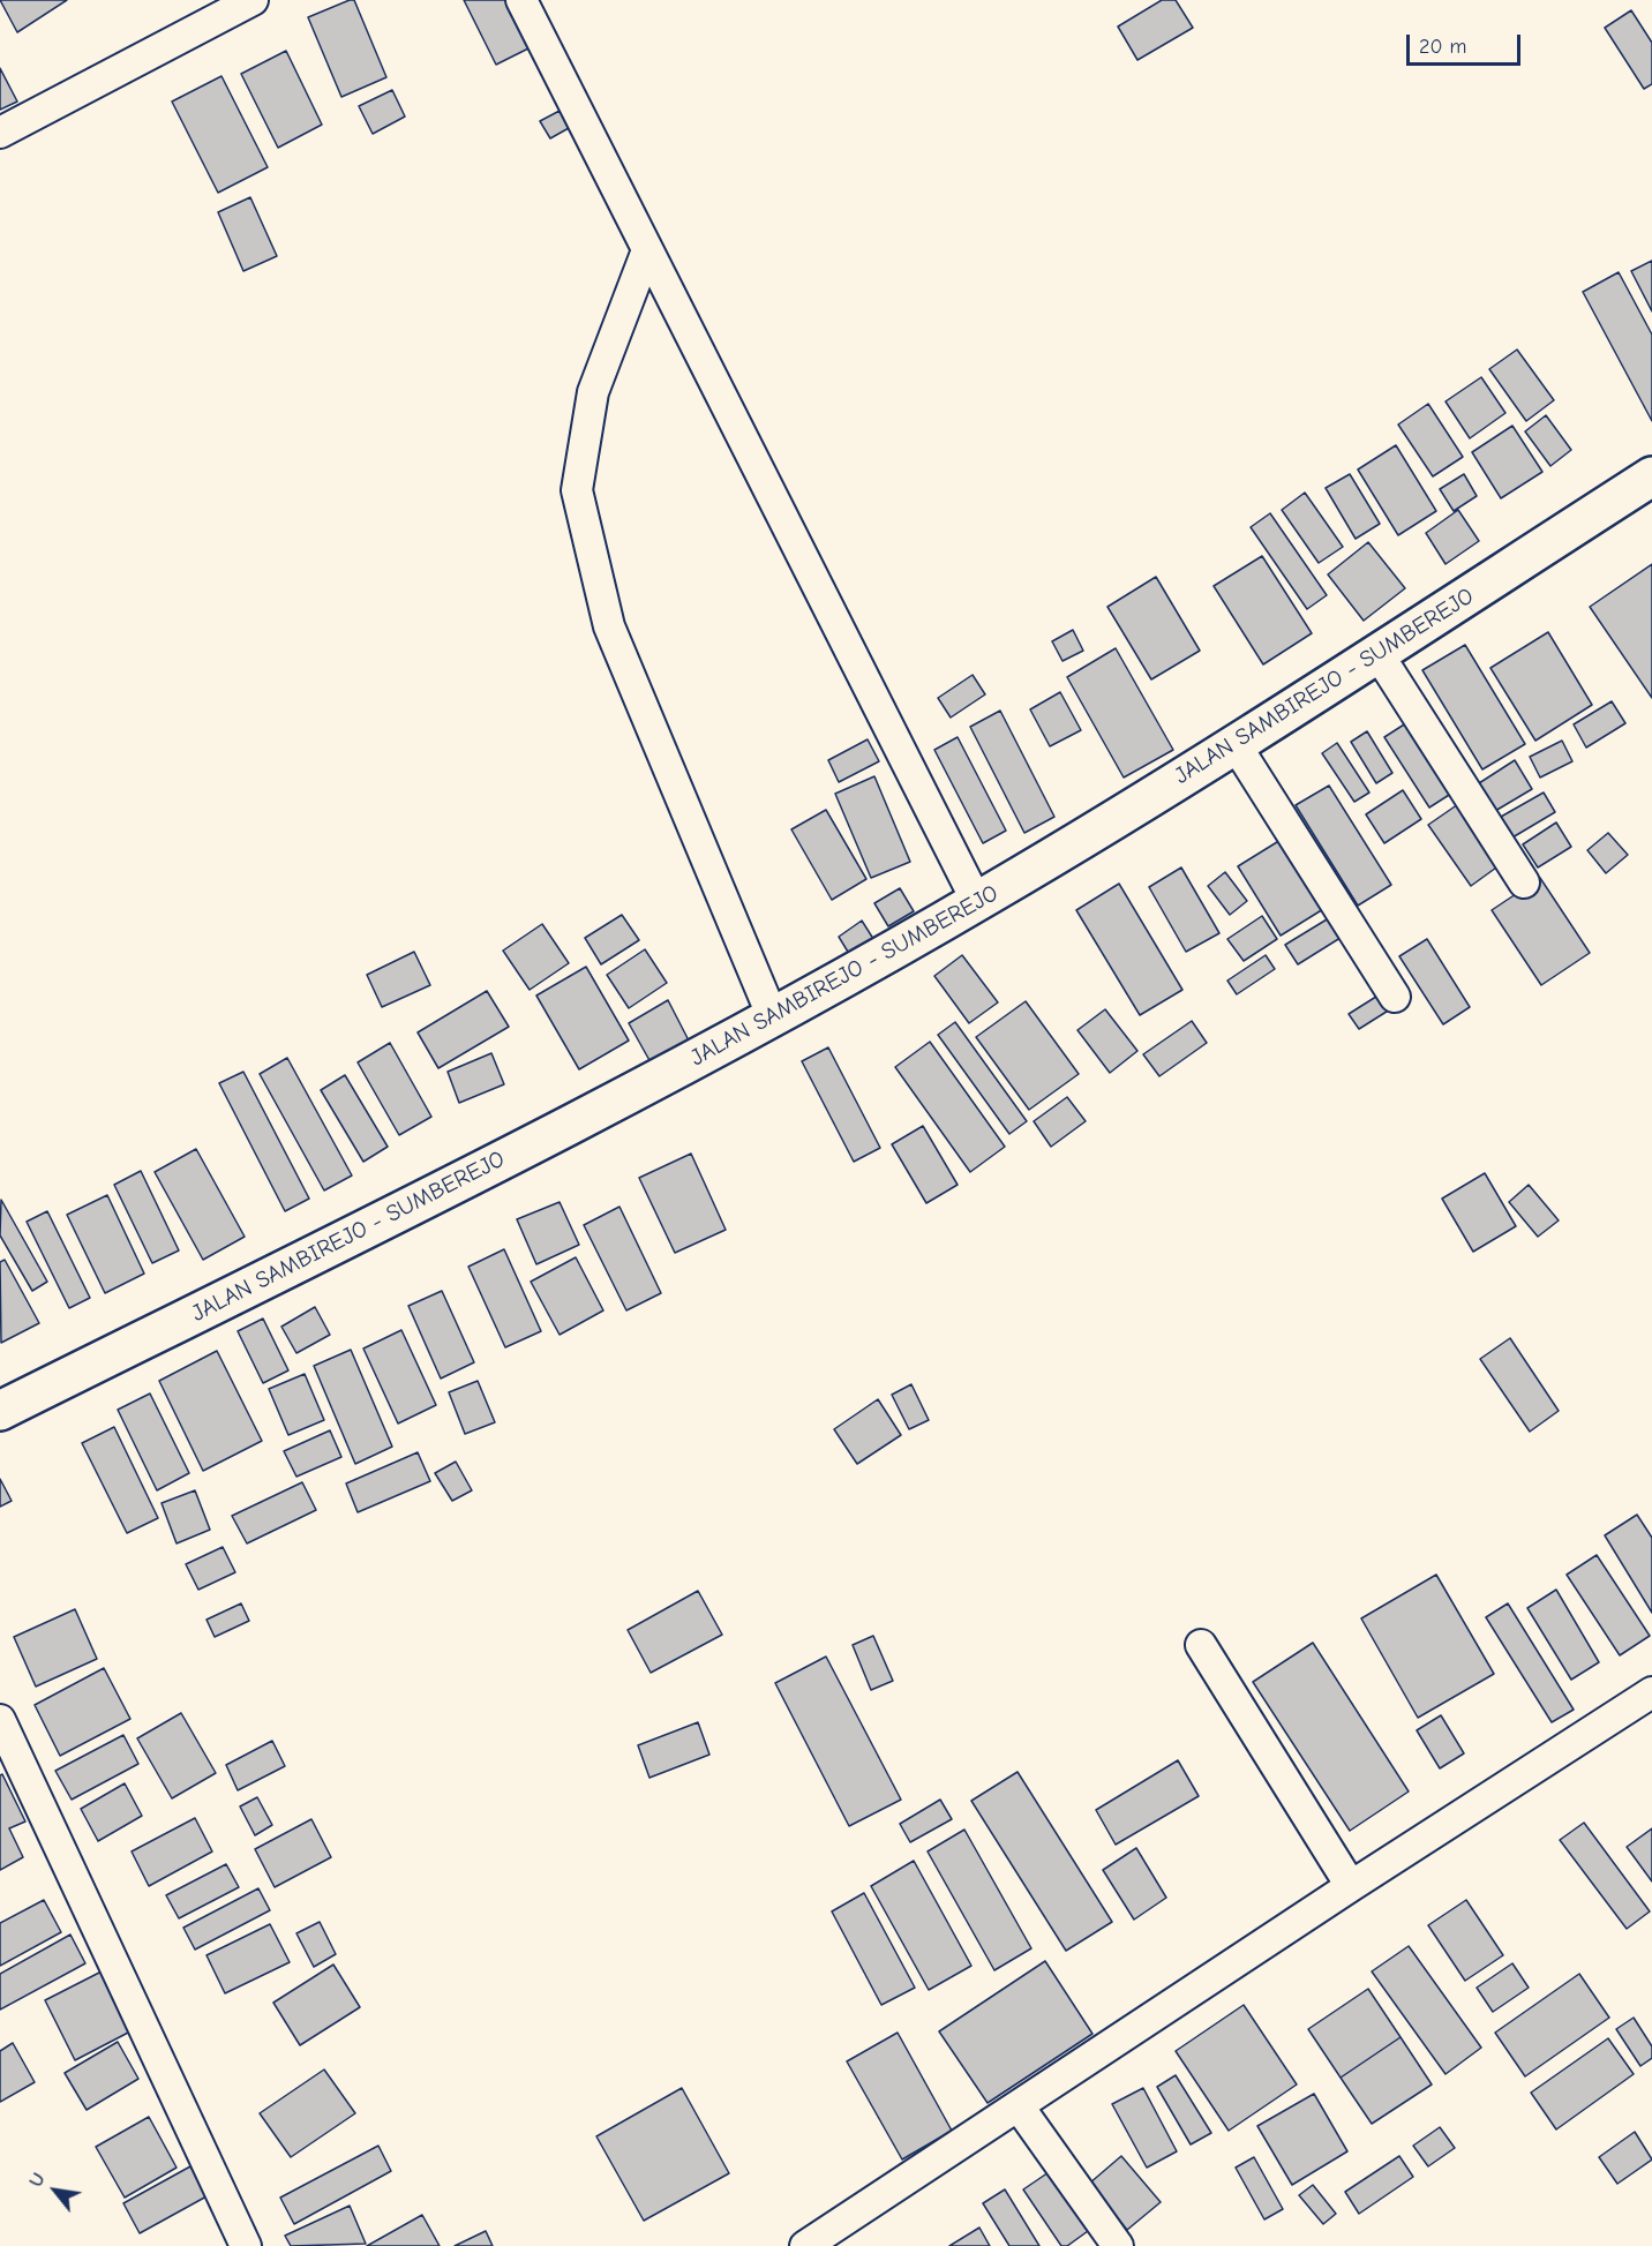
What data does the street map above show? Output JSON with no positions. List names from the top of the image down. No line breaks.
{"streets":{"main road":["JALAN SAMBIREJO - SUMBEREJO"]},"scale_bar":"20 m","north":"top left"}
